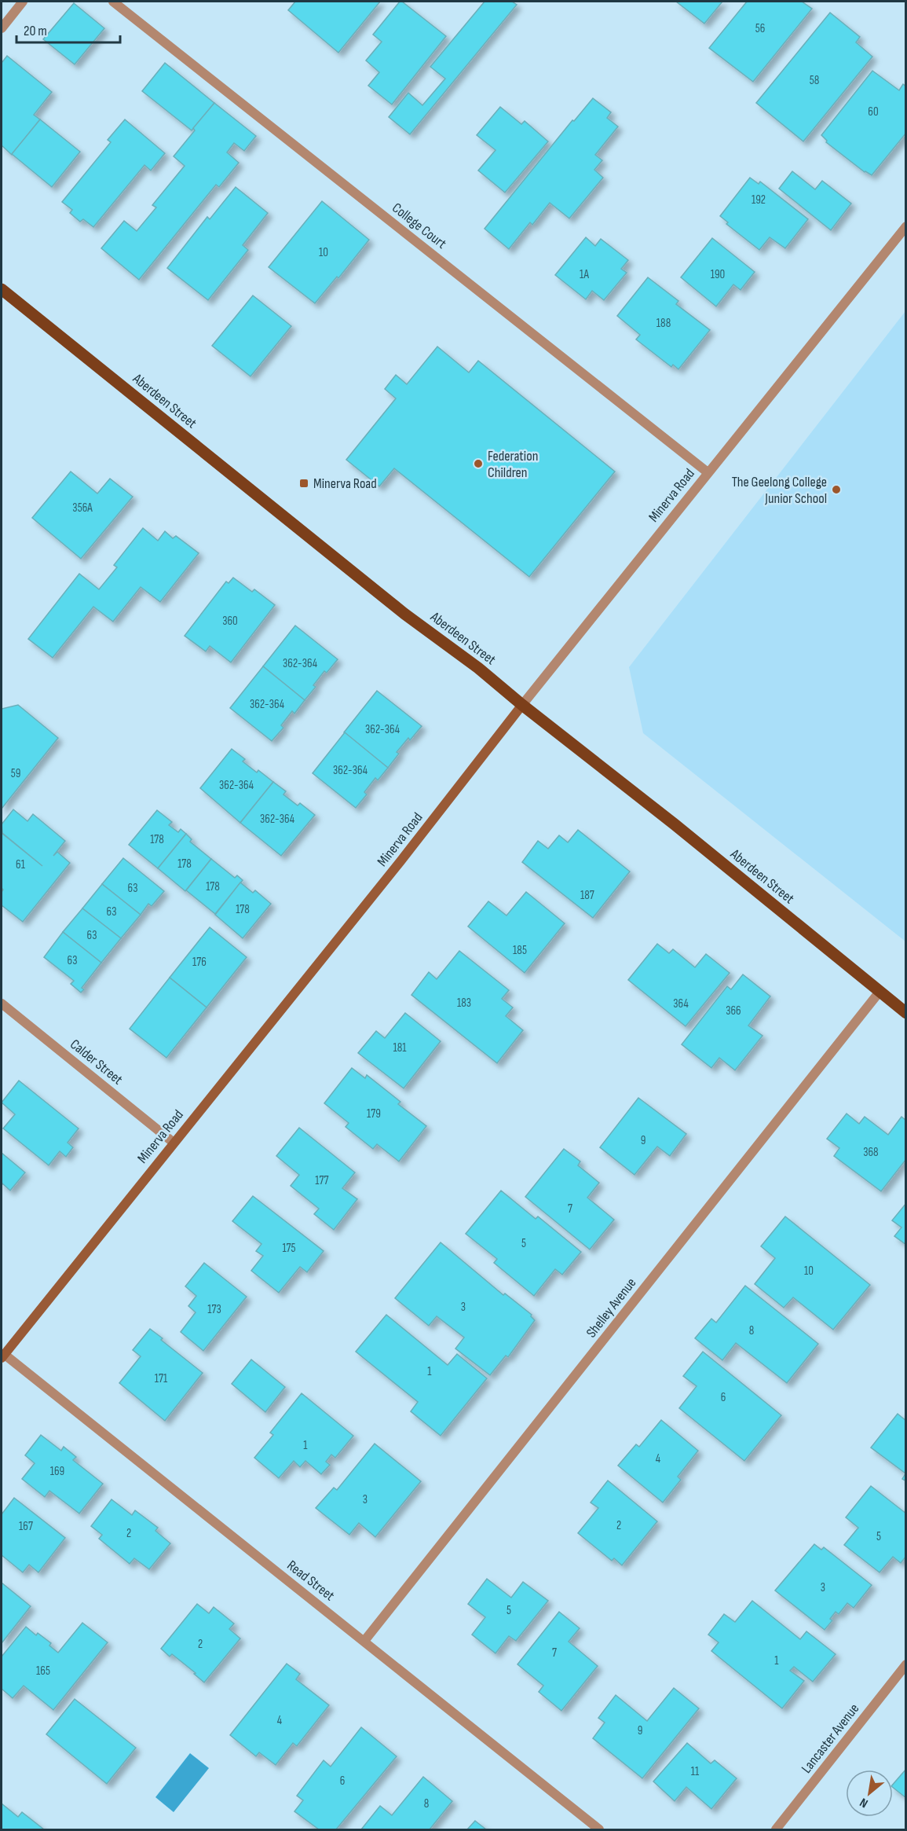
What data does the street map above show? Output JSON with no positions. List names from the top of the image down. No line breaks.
{"streets":{"main road":["Aberdeen Street"],"street":["College Court","Minerva Road","Calder Street","Shelley Avenue","Read Street","Lancaster Avenue"]},"crossings":[["College Court","Minerva Road"],["Aberdeen Street","Minerva Road"],["Aberdeen Street","Shelley Avenue"],["Minerva Road","Calder Street"],["Minerva Road","Read Street"],["Shelley Avenue","Read Street"]],"places":{"other":["Federation Children","The Geelong College Junior School"],"transit":["Minerva Road"]},"house_numbers":["56","58","60","192","10","1A","190","188","356A","360","362-364","362-364","362-364","362-364","59","362-364","362-364","178","178","61","178","63","187","178","63","63","185","63","176","183","364","366","181","179","9","368","177","7","5","175","10","3","173","8","1","171","6","1","4","169","3","2","167","2","5","3","5","2","7","1","165","4","9","11","6","8"],"scale_bar":"20 m","north":"bottom left"}
